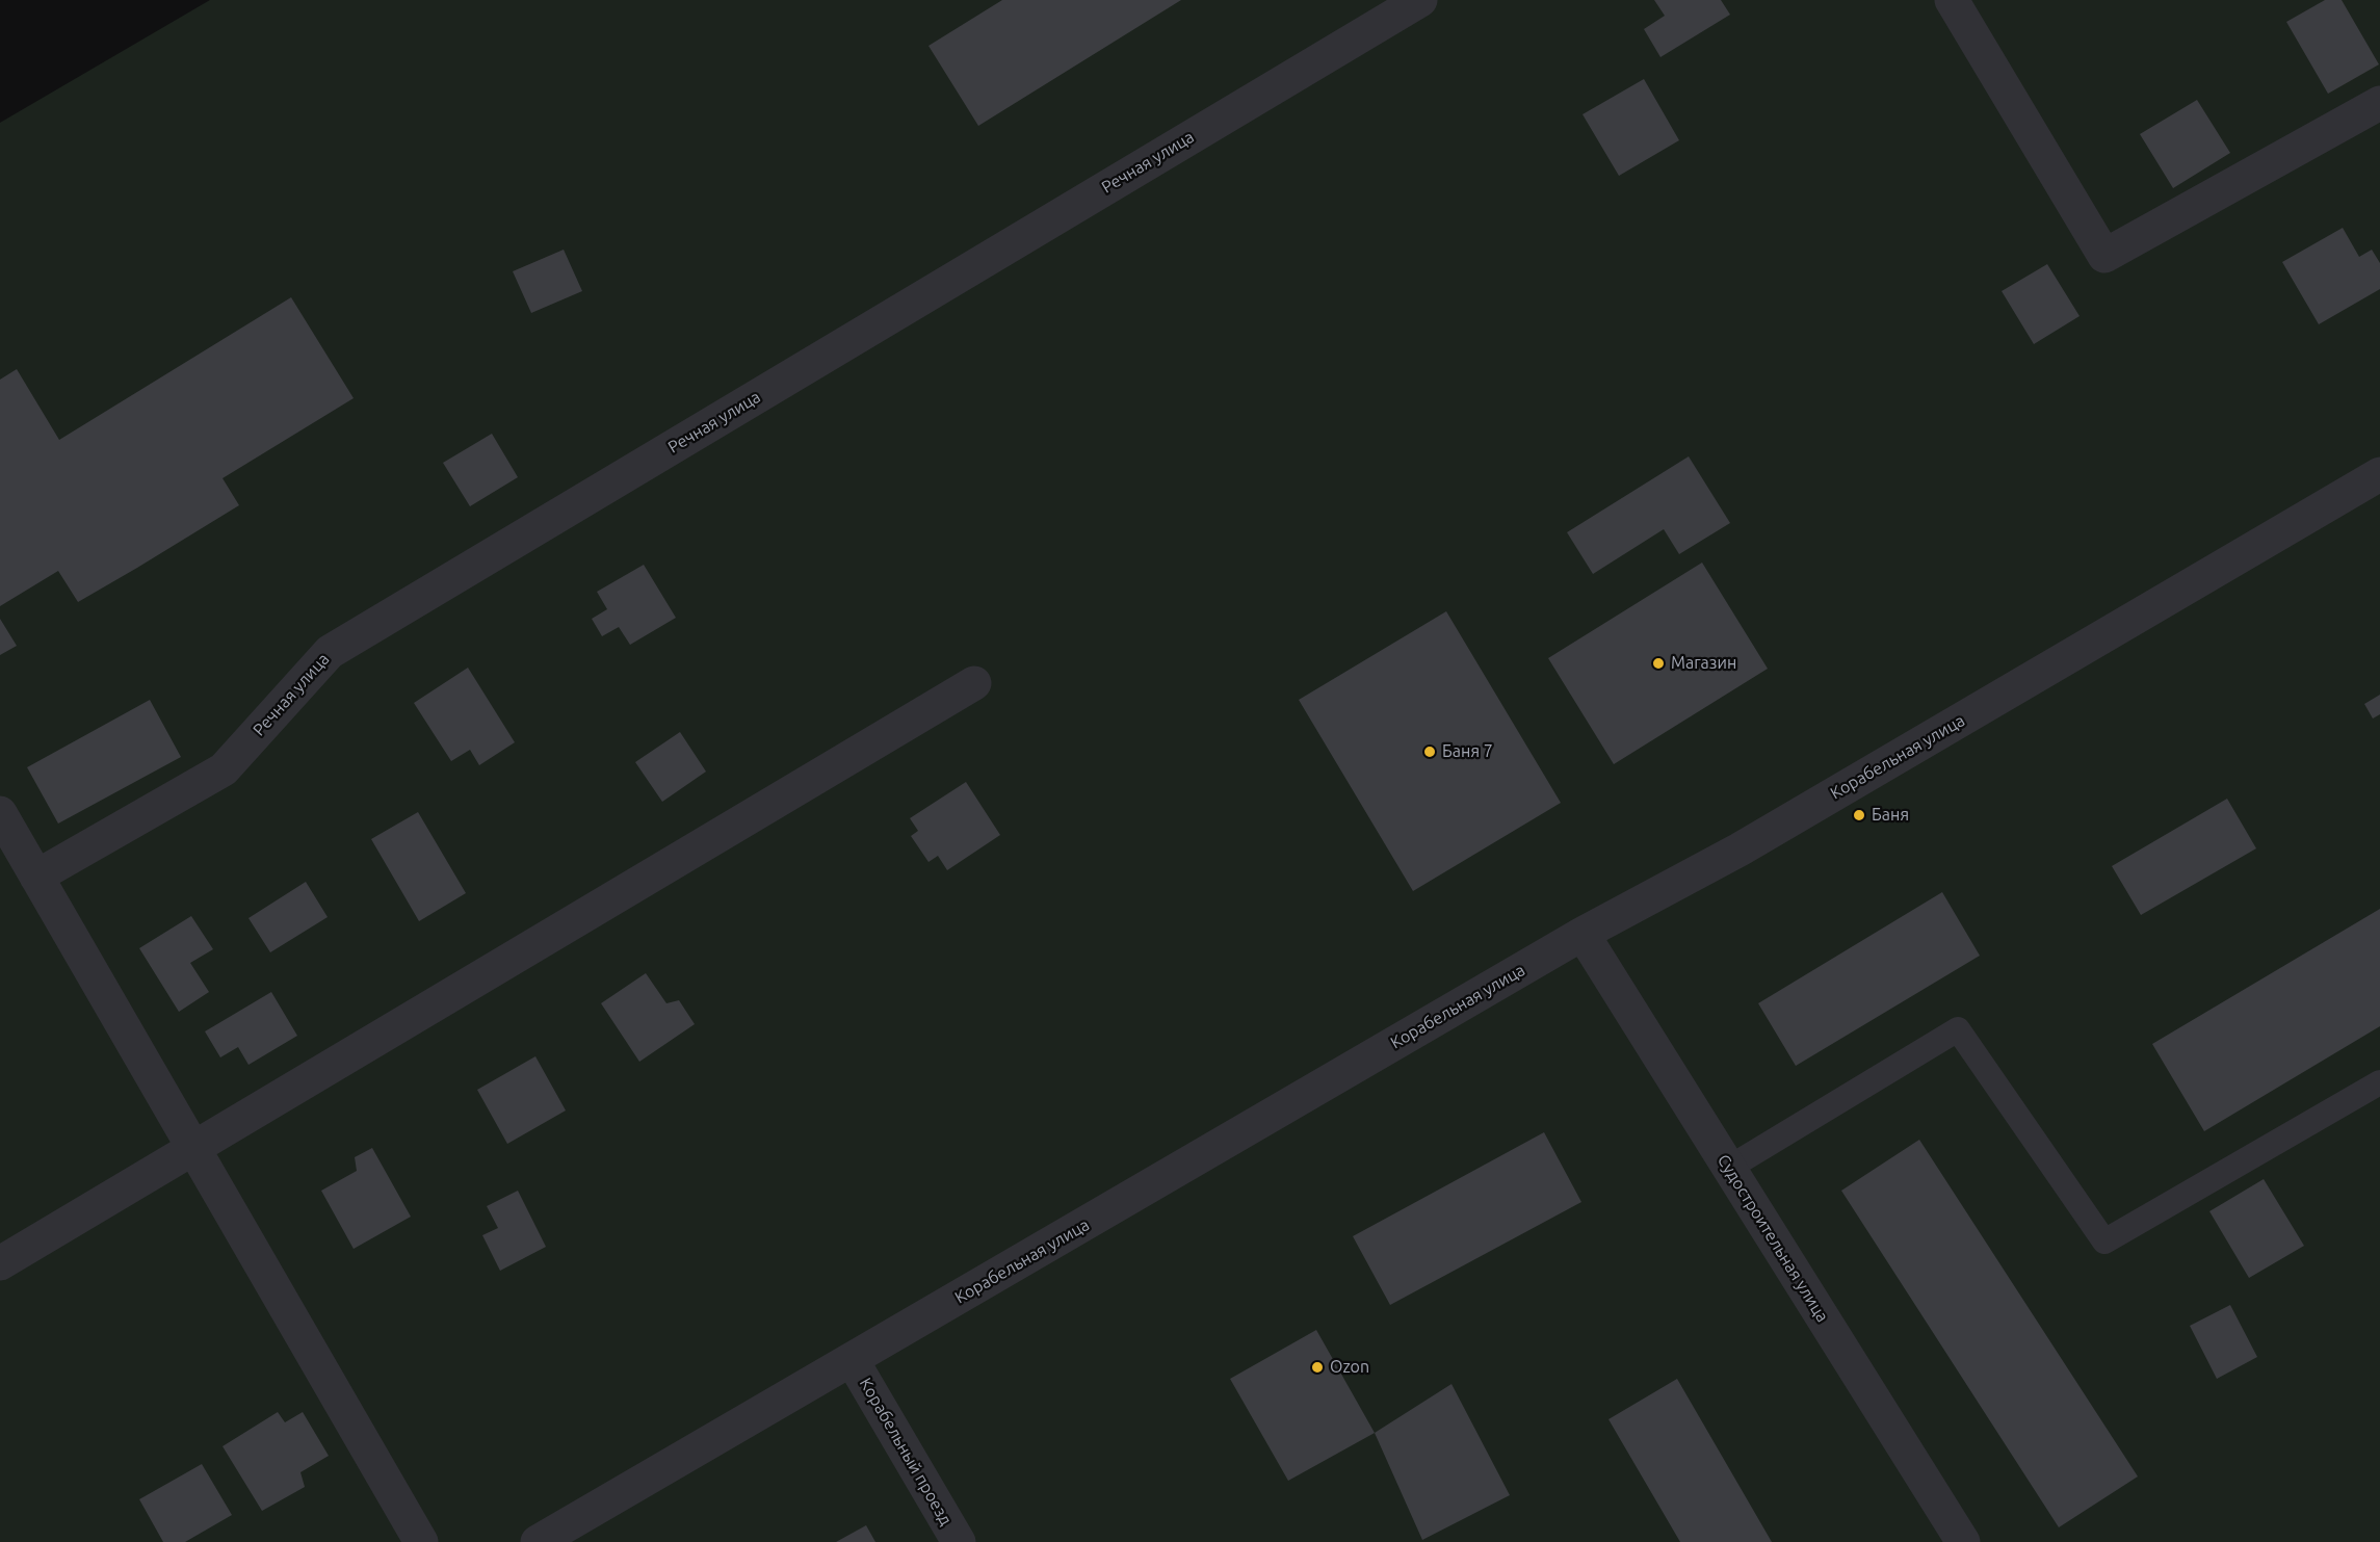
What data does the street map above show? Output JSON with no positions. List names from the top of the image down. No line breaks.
{"streets":{"street":["Речная улица","Корабельная улица","Судостроительная улица","Корабельный проезд"]},"crossings":[["Корабельная улица","Судостроительная улица"],["Корабельная улица","Корабельный проезд"]],"places":["Магазин","Баня 7","Баня","Ozon"]}
